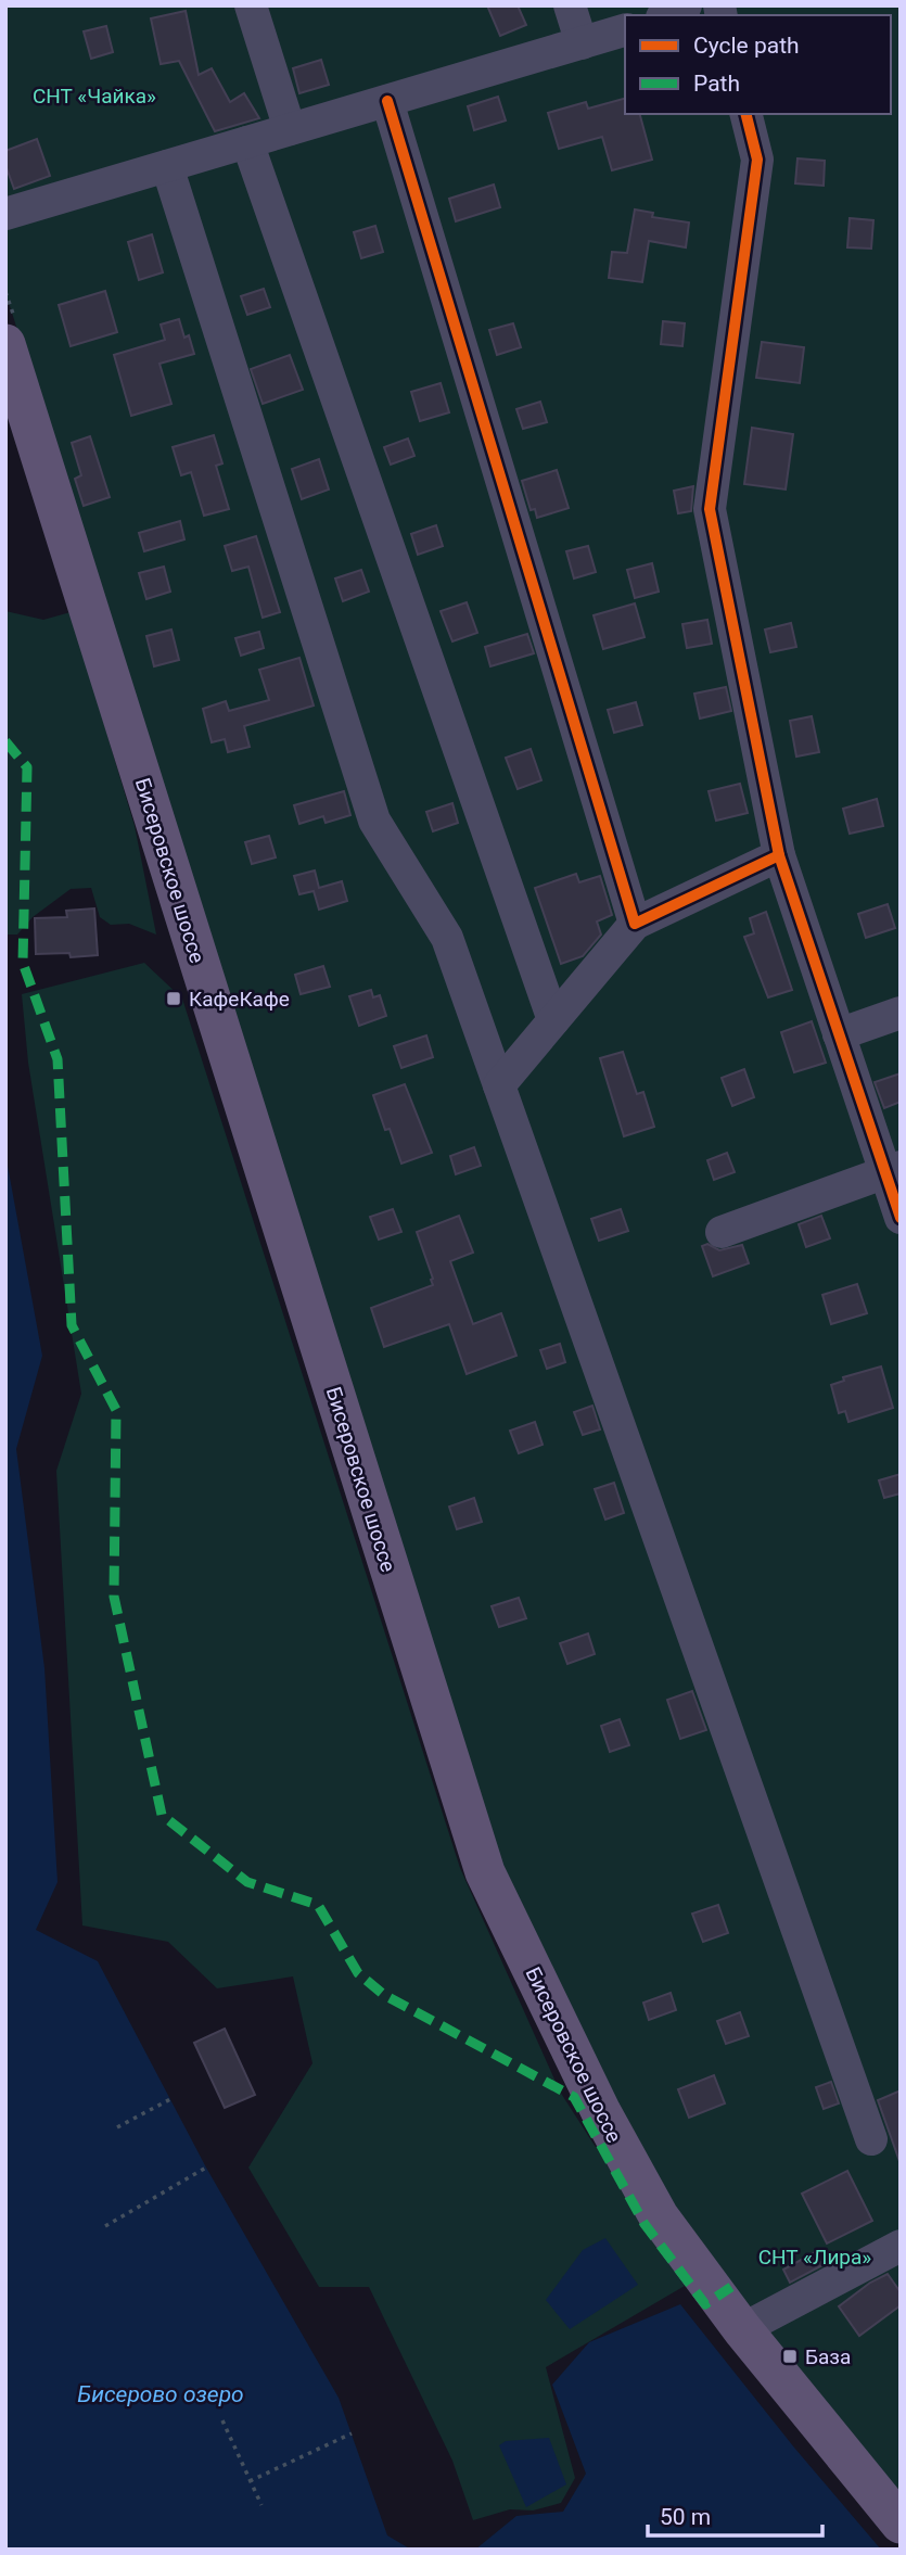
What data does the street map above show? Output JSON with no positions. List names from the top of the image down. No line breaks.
{"streets":{"main road":["Бисеровское шоссе"]},"water":["Бисерово озеро"],"parks":["СНТ «Чайка»","СНТ «Лира»"],"places":{"transit":["КафеКафе","База"]},"legend":["Cycle path","Path"],"scale_bar":"50 m"}
